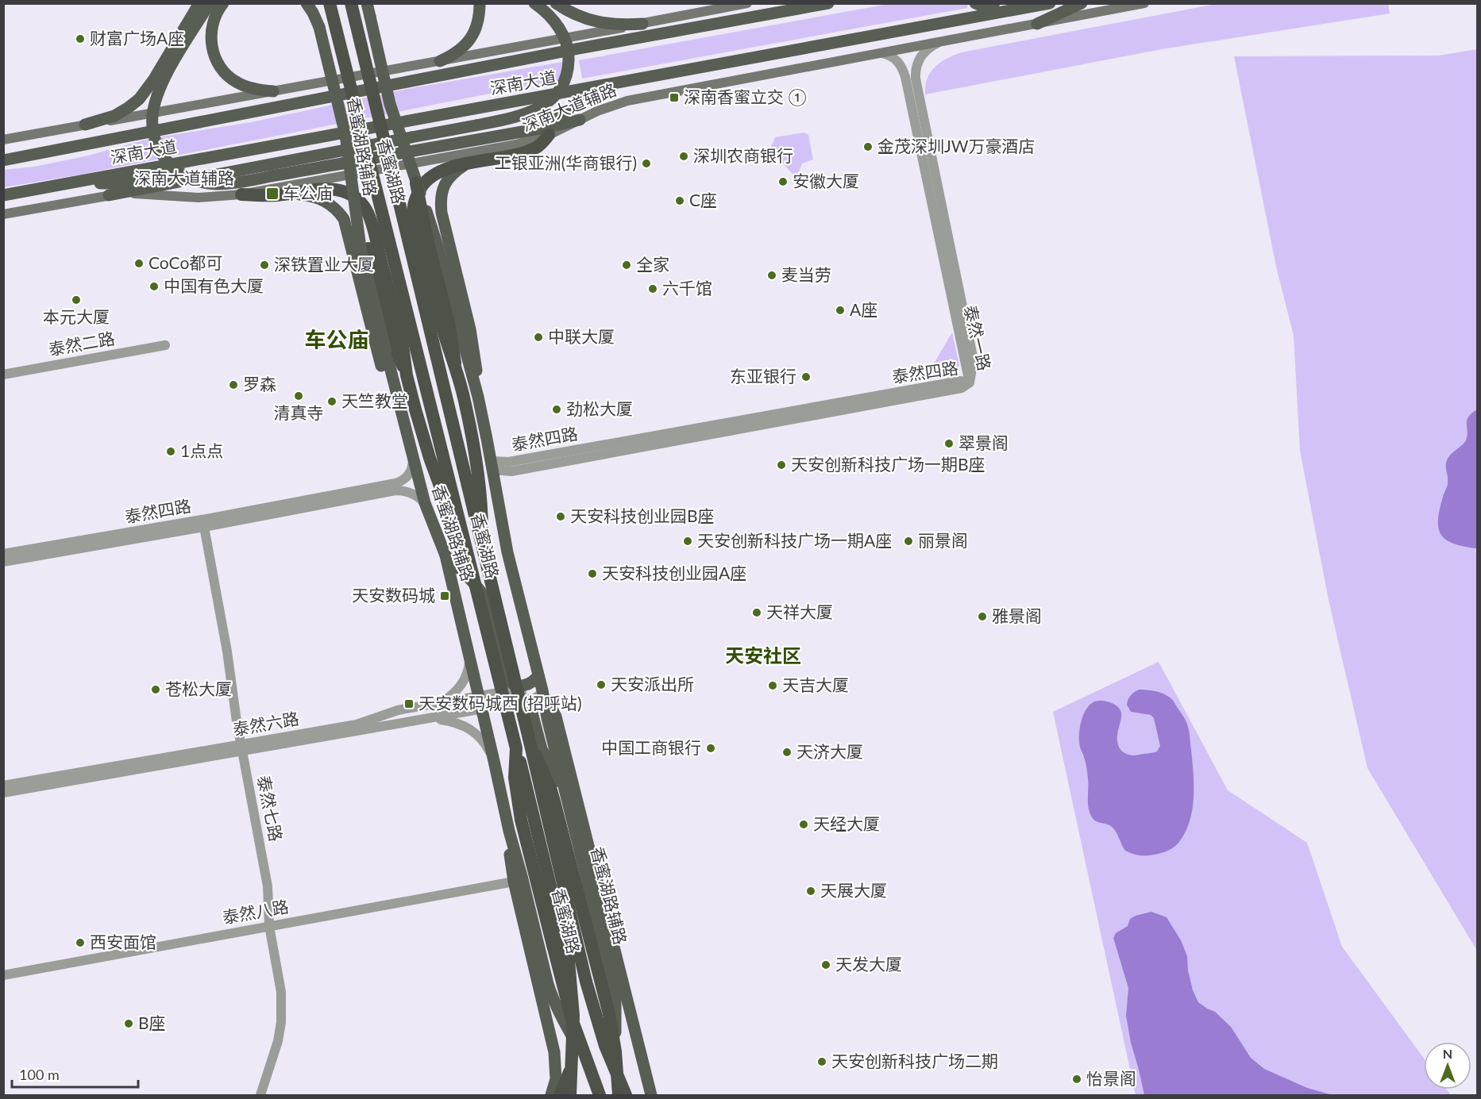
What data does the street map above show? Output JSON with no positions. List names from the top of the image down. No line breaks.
{"streets":{"highway":["香蜜湖路"],"main road":["深南大道","深南大道辅路","香蜜湖路辅路"],"street":["泰然一路","泰然二路","泰然四路","泰然六路","泰然七路","泰然八路"]},"crossings":[["深南大道辅路","泰然一路"],["香蜜湖路辅路","香蜜湖路"],["香蜜湖路辅路","泰然四路"],["香蜜湖路辅路","泰然六路"],["泰然一路","泰然四路"],["泰然四路","泰然七路"],["泰然六路","泰然七路"],["泰然七路","泰然八路"]],"districts":["车公庙","天安社区"],"places":{"other":["财富广场A座","金茂深圳JW万豪酒店","深圳农商银行","工银亚洲(华商银行)","安徽大厦","C座","CoCo都可","深铁置业大厦","全家","麦当劳","中国有色大厦","六千馆","本元大厦","A座","中联大厦","东亚银行","罗森","清真寺","天竺教堂","劲松大厦","翠景阁","1点点","天安创新科技广场一期B座","天安科技创业园B座","天安创新科技广场一期A座","丽景阁","天安科技创业园A座","天祥大厦","雅景阁","天安派出所","天吉大厦","苍松大厦","中国工商银行","天济大厦","天经大厦","天展大厦","西安面馆","天发大厦","B座","天安创新科技广场二期","怡景阁"],"transit":["深南香蜜立交 ①","车公庙","天安数码城","天安数码城西 (招呼站)"]},"scale_bar":"100 m","north":"top"}
